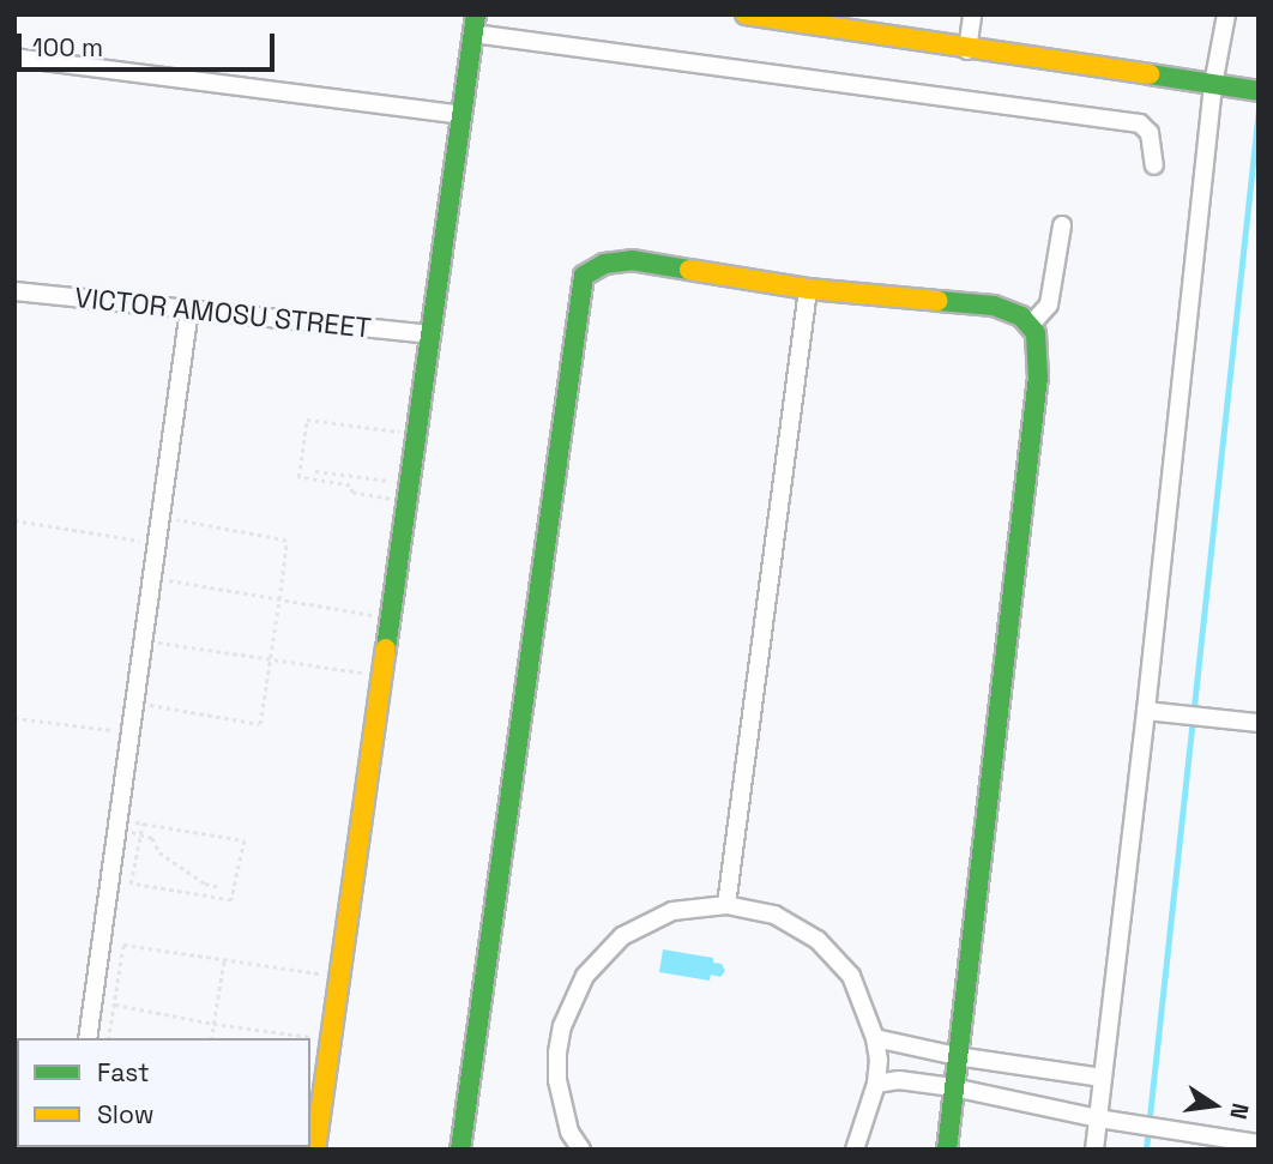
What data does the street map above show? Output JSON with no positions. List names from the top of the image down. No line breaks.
{"streets":{"street":["VICTOR AMOSU STREET"]},"legend":["Fast","Slow"],"scale_bar":"100 m","north":"right"}
